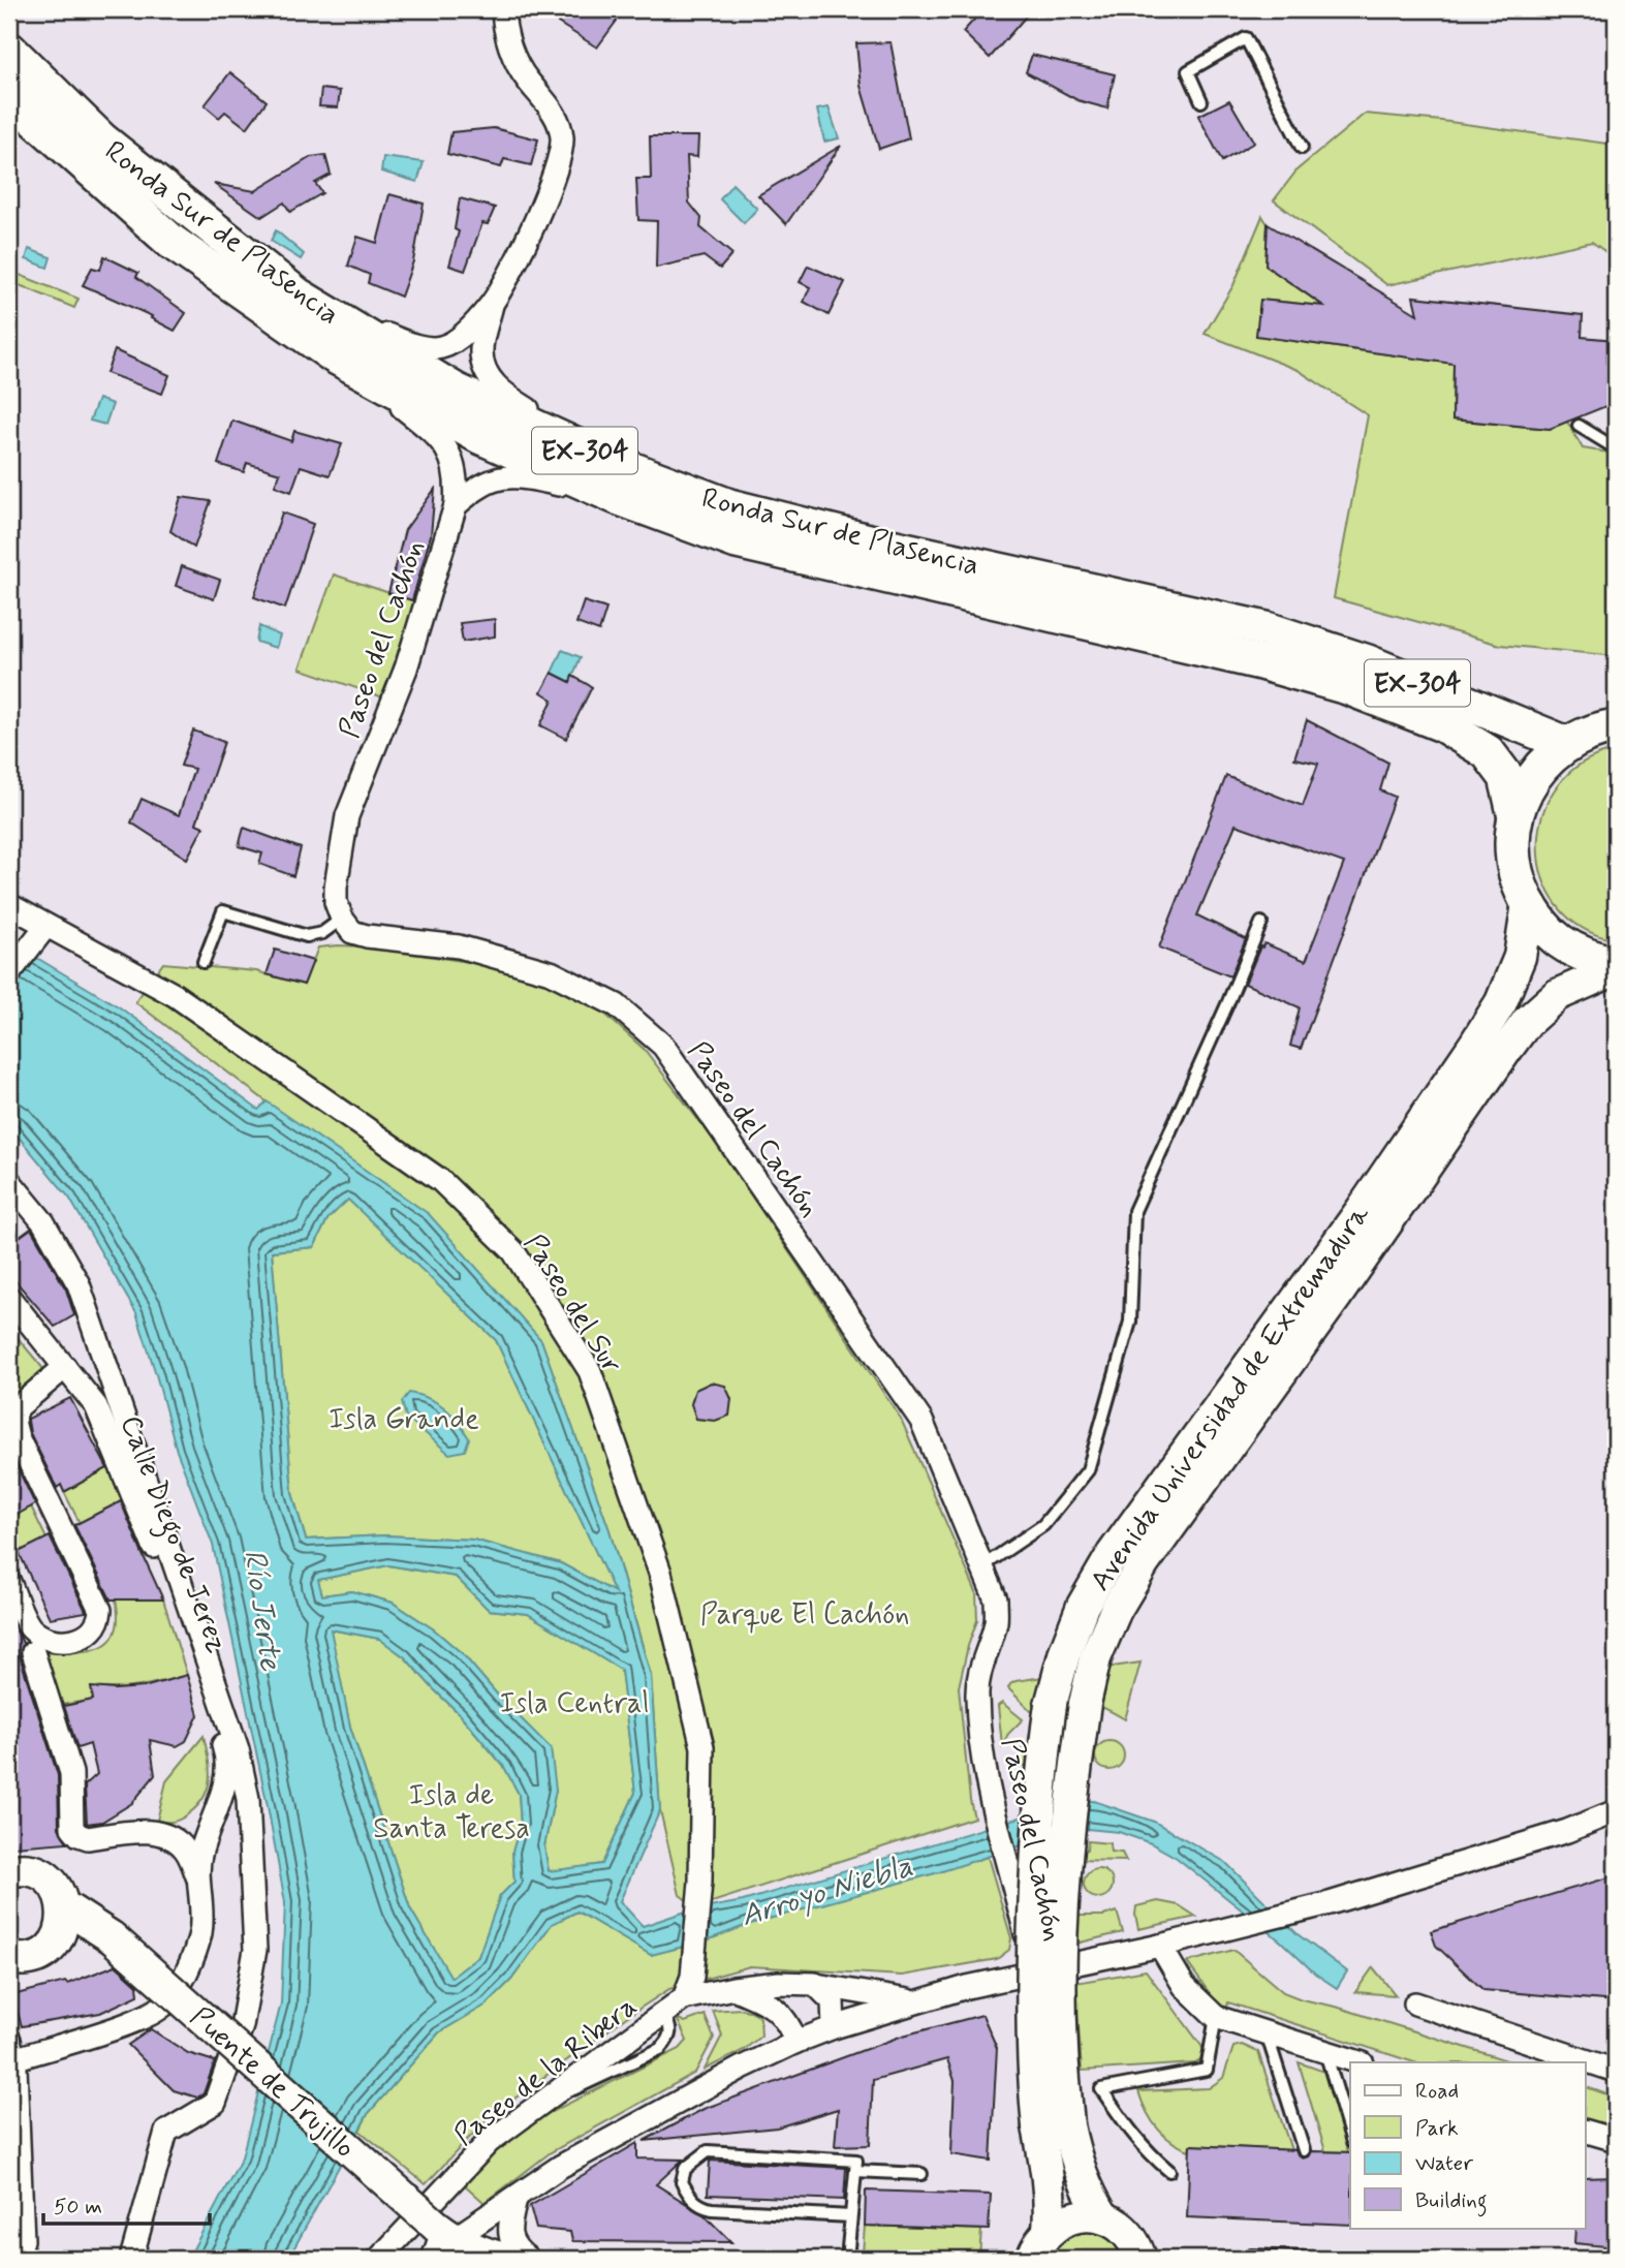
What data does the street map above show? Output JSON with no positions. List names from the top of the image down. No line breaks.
{"streets":{"main road":["Ronda Sur de Plasencia","EX-304","Avenida Universidad de Extremadura","Puente de Trujillo"],"street":["Paseo del Cachón","Paseo del Sur","Calle Diego de Jerez","Paseo de la Ribera"]},"crossings":[["Ronda Sur de Plasencia","Paseo del Cachón"],["Ronda Sur de Plasencia","Avenida Universidad de Extremadura"],["Paseo del Sur","Paseo de la Ribera"]],"water":["Río Jerte","Arroyo Niebla"],"parks":["Isla Grande","Parque El Cachón","Isla Central","Isla de Santa Teresa"],"legend":["Road","Park","Water","Building"],"scale_bar":"50 m"}
